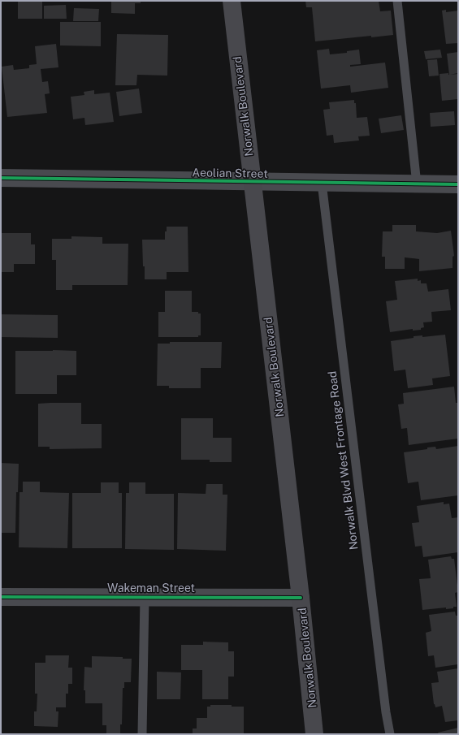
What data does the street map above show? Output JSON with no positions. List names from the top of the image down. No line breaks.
{"streets":{"main road":["Norwalk Boulevard"],"street":["Aeolian Street","Wakeman Street"],"lane":["Norwalk Blvd West Frontage Road"]},"crossings":[["Norwalk Boulevard","Aeolian Street"],["Norwalk Boulevard","Wakeman Street"],["Aeolian Street","Norwalk Blvd West Frontage Road"]]}
